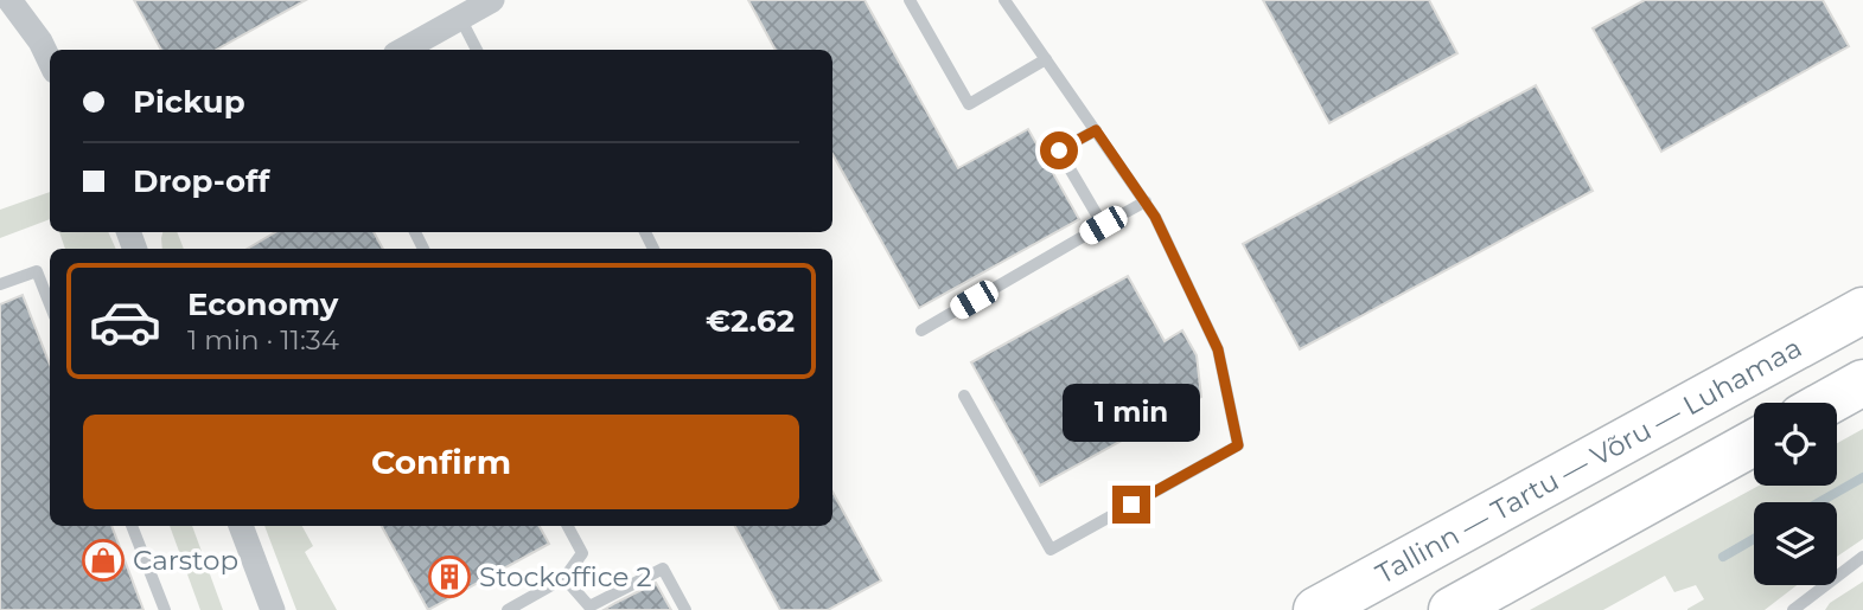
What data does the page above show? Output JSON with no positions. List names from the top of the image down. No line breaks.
{"streets":{"highway":["Tallinn — Tartu — Võru — Luhamaa"]},"places":{"shop":["Carstop"],"building":["Stockoffice 2"]},"page":{"banner":["Pickup","Drop-off"],"list":[{"name":"Economy","note":"1 min · 11:34","value":"€2.62"}],"bubble":"1 min","buttons":"Confirm"}}
